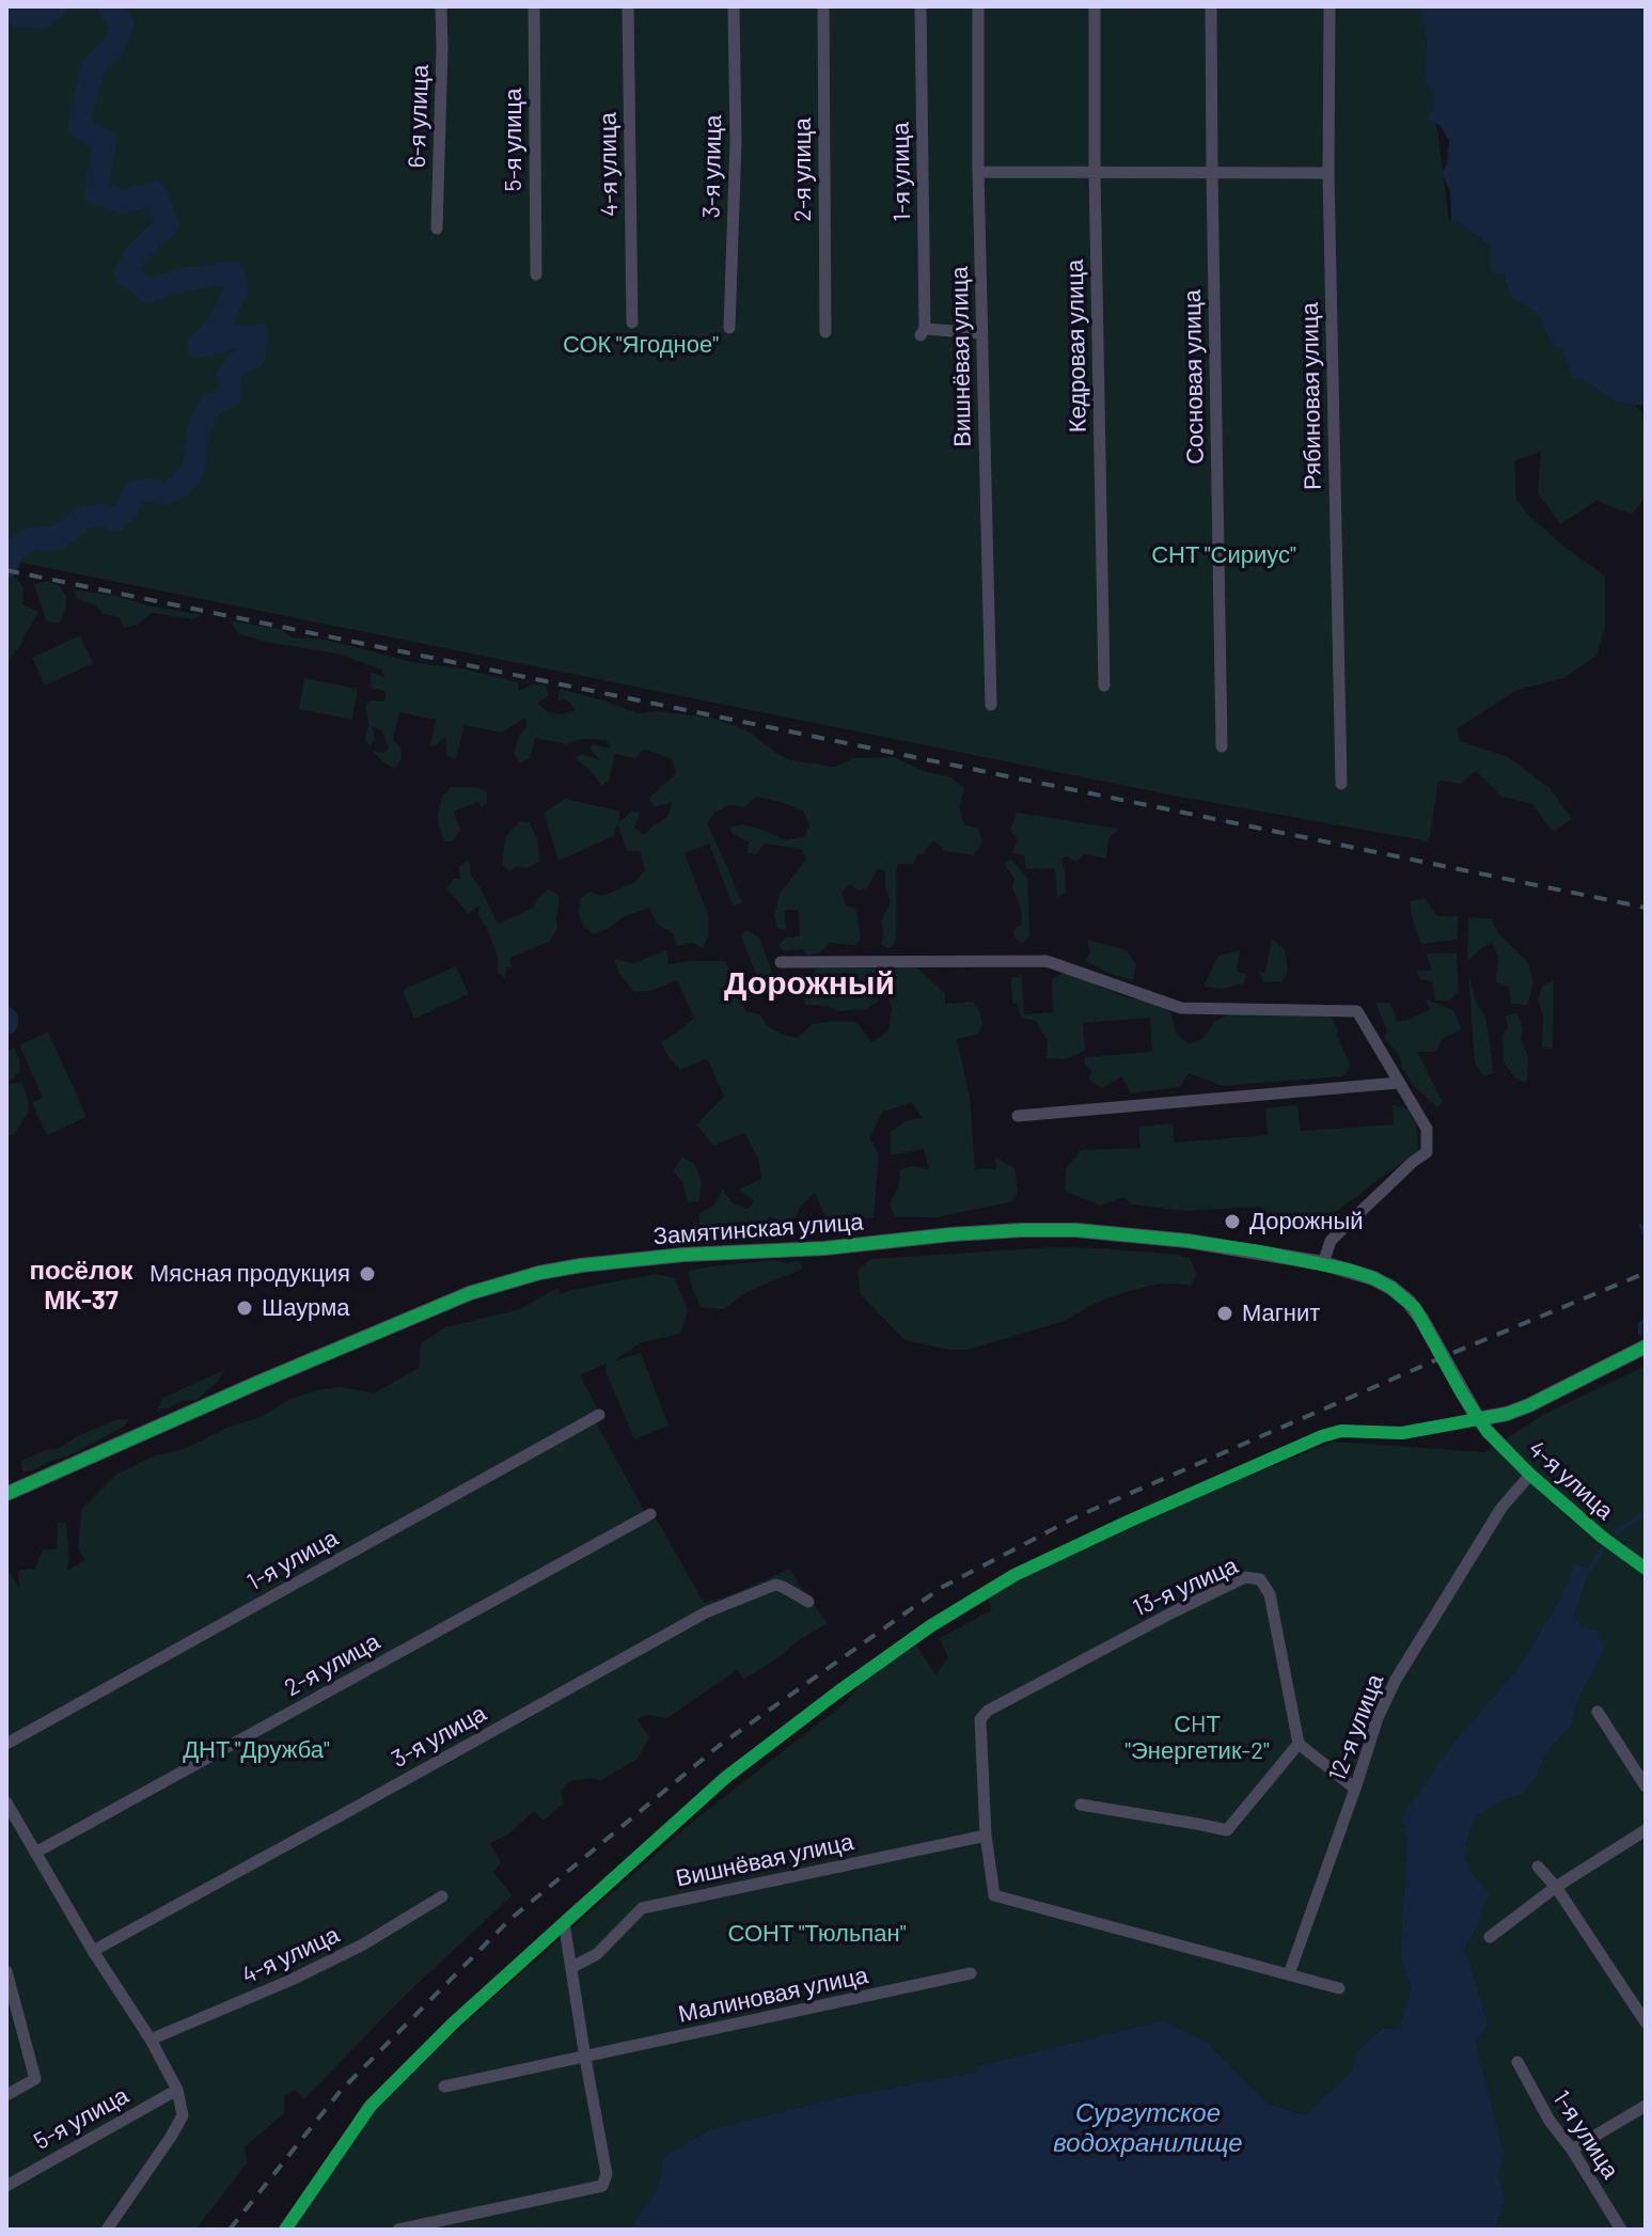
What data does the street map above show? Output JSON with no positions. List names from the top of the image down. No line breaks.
{"streets":{"street":["6-я улица","5-я улица","4-я улица","3-я улица","2-я улица","1-я улица","Кедровая улица","Вишнёвая улица","Сосновая улица","Рябиновая улица","Замятинская улица","13-я улица","12-я улица","Малиновая улица"]},"crossings":[["4-я улица","Замятинская улица"],["4-я улица","12-я улица"],["1-я улица","Вишнёвая улица"],["Вишнёвая улица","13-я улица"]],"districts":["Дорожный","посёлок МК-37"],"water":["Сургутское водохранилище"],"parks":["СОК \"Ягодное\"","СНТ \"Сириус\"","СHТ \"Энергетик-2\"","ДНТ \"Дружба\"","СОНТ \"Тюльпан\""],"places":["Дорожный","Мясная продукция","Шаурма","Магнит"]}
